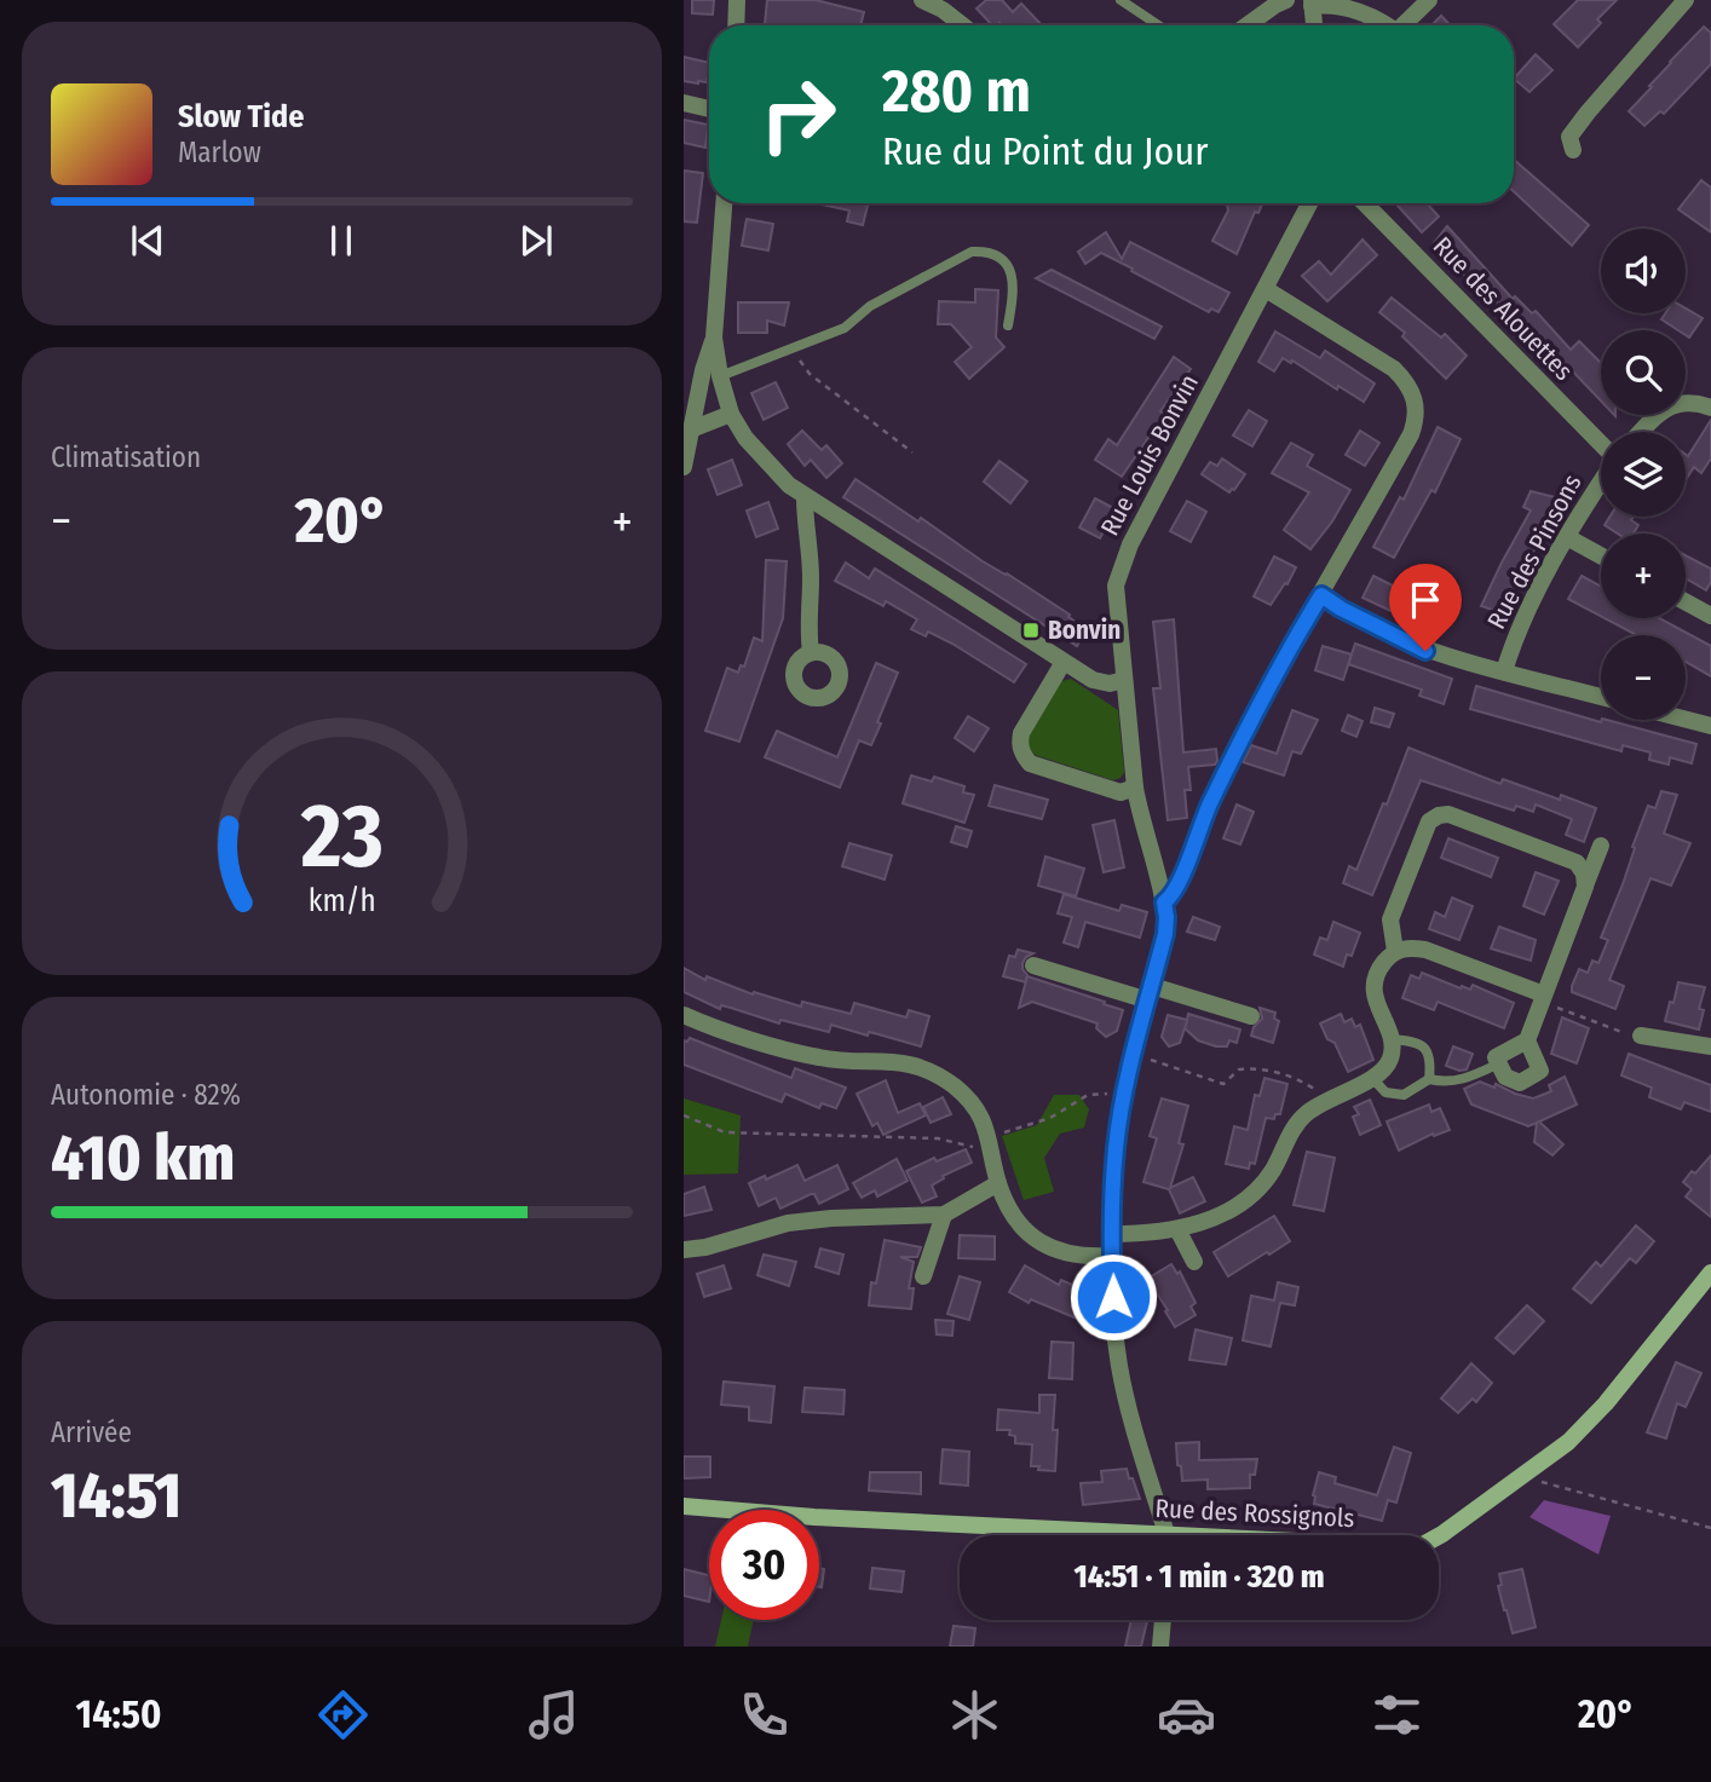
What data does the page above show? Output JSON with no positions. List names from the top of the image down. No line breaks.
{"streets":{"street":["Rue des Alouettes","Rue Louis Bonvin","Rue des Pinsons","Rue des Rossignols"]},"places":{"transit":["Bonvin"]},"page":{"turn":["280 m","Rue du Point du Jour"],"song":["Slow Tide","Marlow"],"map_buttons":["+","−"],"tile":["Climatisation",["Autonomie · 82%","410 km"],["Arrivée","14:51"]],"heat":["−","20°","+"],"limit":"30","trip":"14:51 · 1 min · 320 m","tabs":["14:50","20°"],"gauge":["23","km/h"]}}
